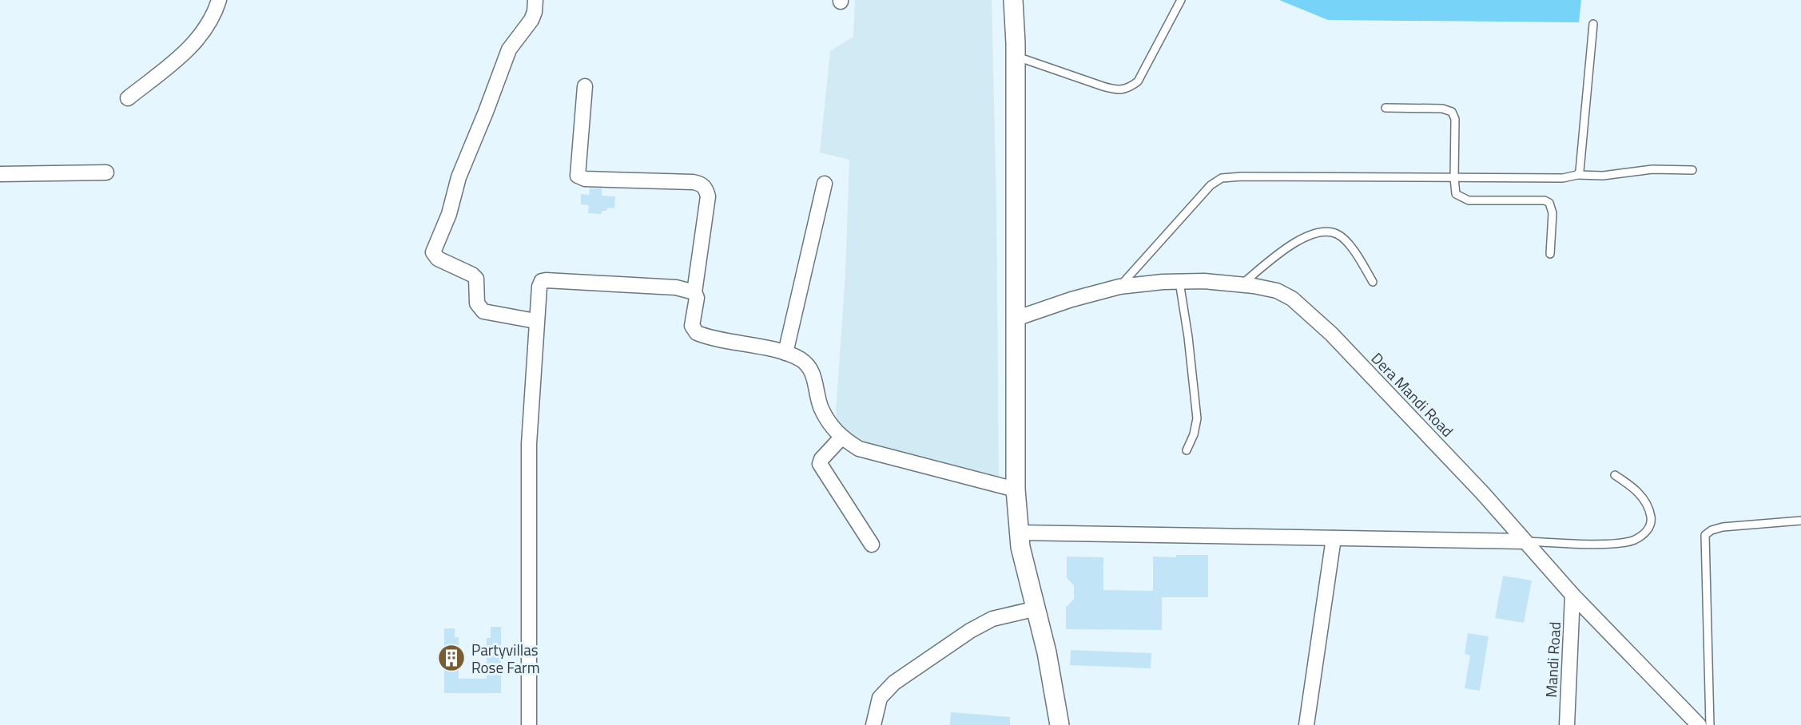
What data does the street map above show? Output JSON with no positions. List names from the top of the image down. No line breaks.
{"streets":{"street":["Dera Mandi Road","Mandi Road"]},"crossings":[["Dera Mandi Road","Mandi Road"]],"places":{"building":["Partyvillas Rose Farm"]}}
